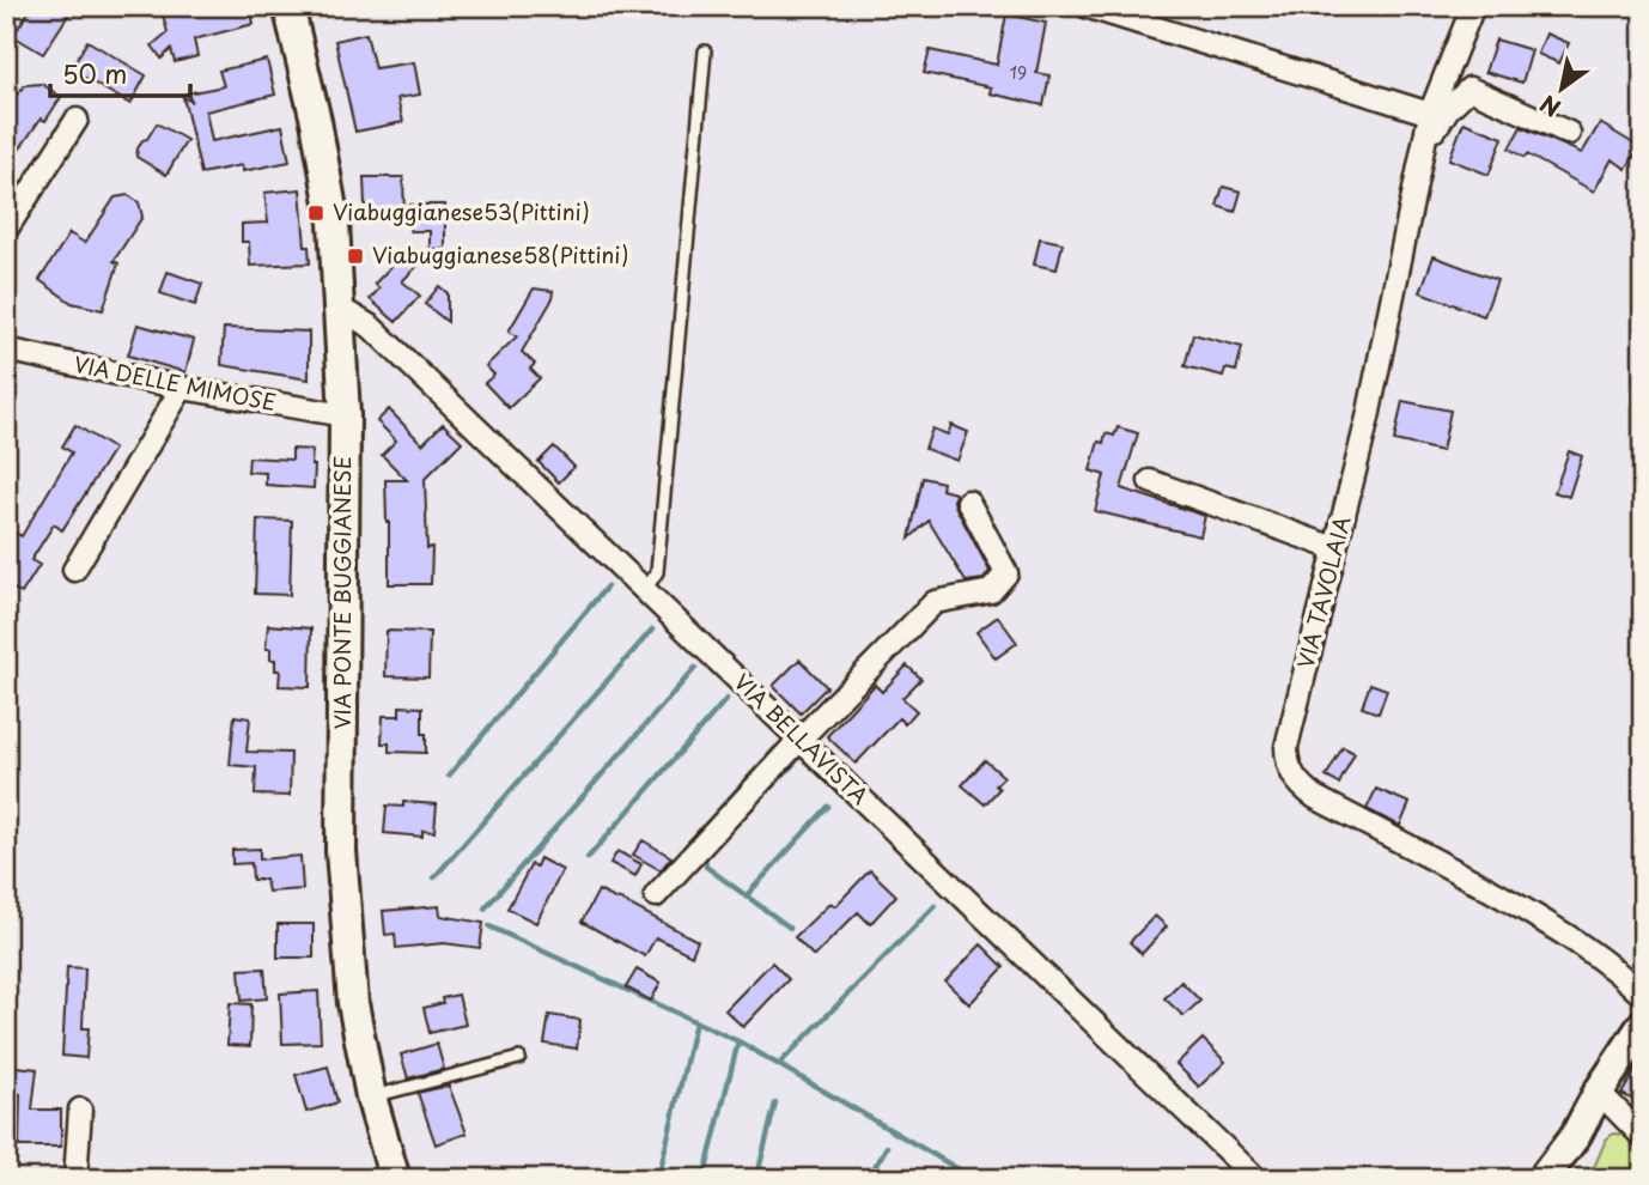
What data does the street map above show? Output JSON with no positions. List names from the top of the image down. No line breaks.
{"streets":{"main road":["VIA PONTE BUGGIANESE"],"street":["VIA DELLE MIMOSE","VIA TAVOLAIA","VIA BELLAVISTA"]},"crossings":[["VIA DELLE MIMOSE","VIA PONTE BUGGIANESE"],["VIA PONTE BUGGIANESE","VIA BELLAVISTA"]],"places":{"transit":["Viabuggianese53(Pittini)","Viabuggianese58(Pittini)"]},"house_numbers":["19"],"scale_bar":"50 m","north":"bottom left"}
